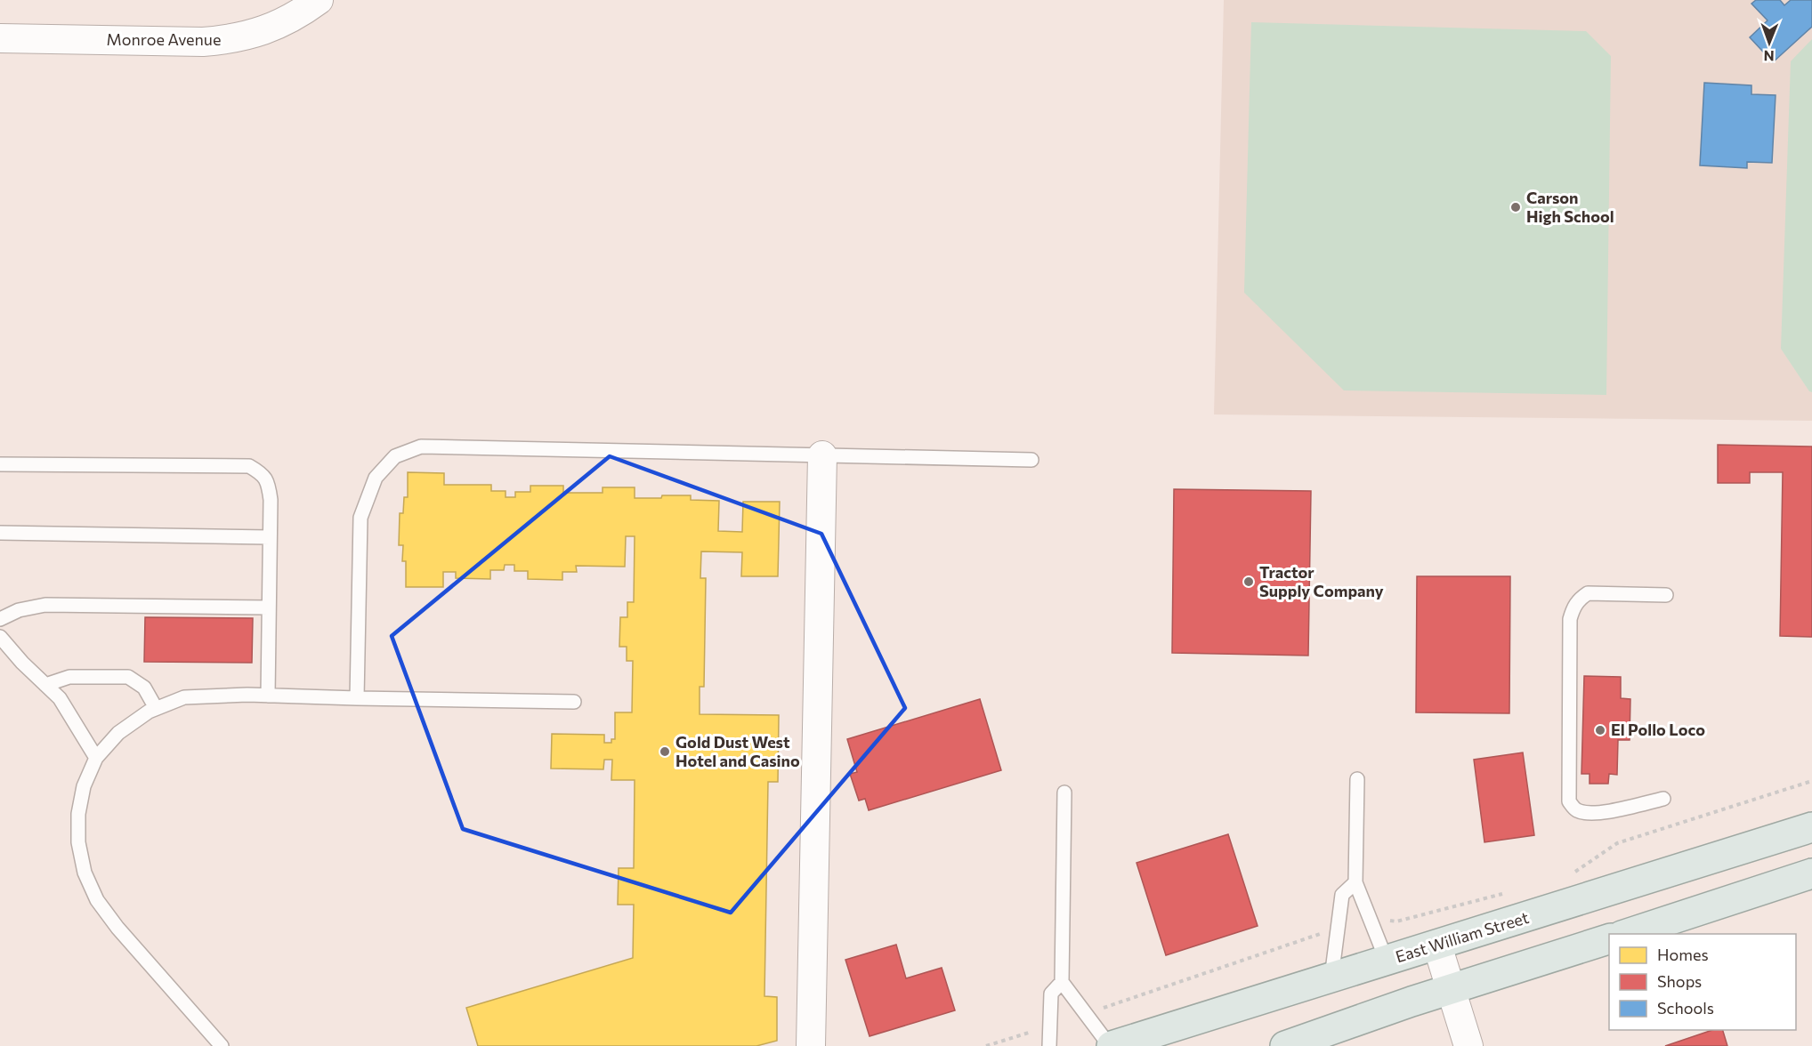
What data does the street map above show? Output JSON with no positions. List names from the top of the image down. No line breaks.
{"streets":{"main road":["East William Street"],"street":["Monroe Avenue"]},"places":["Carson High School","Tractor Supply Company","El Pollo Loco","Gold Dust West Hotel and Casino"],"legend":["Homes","Shops","Schools"],"north":"bottom"}
